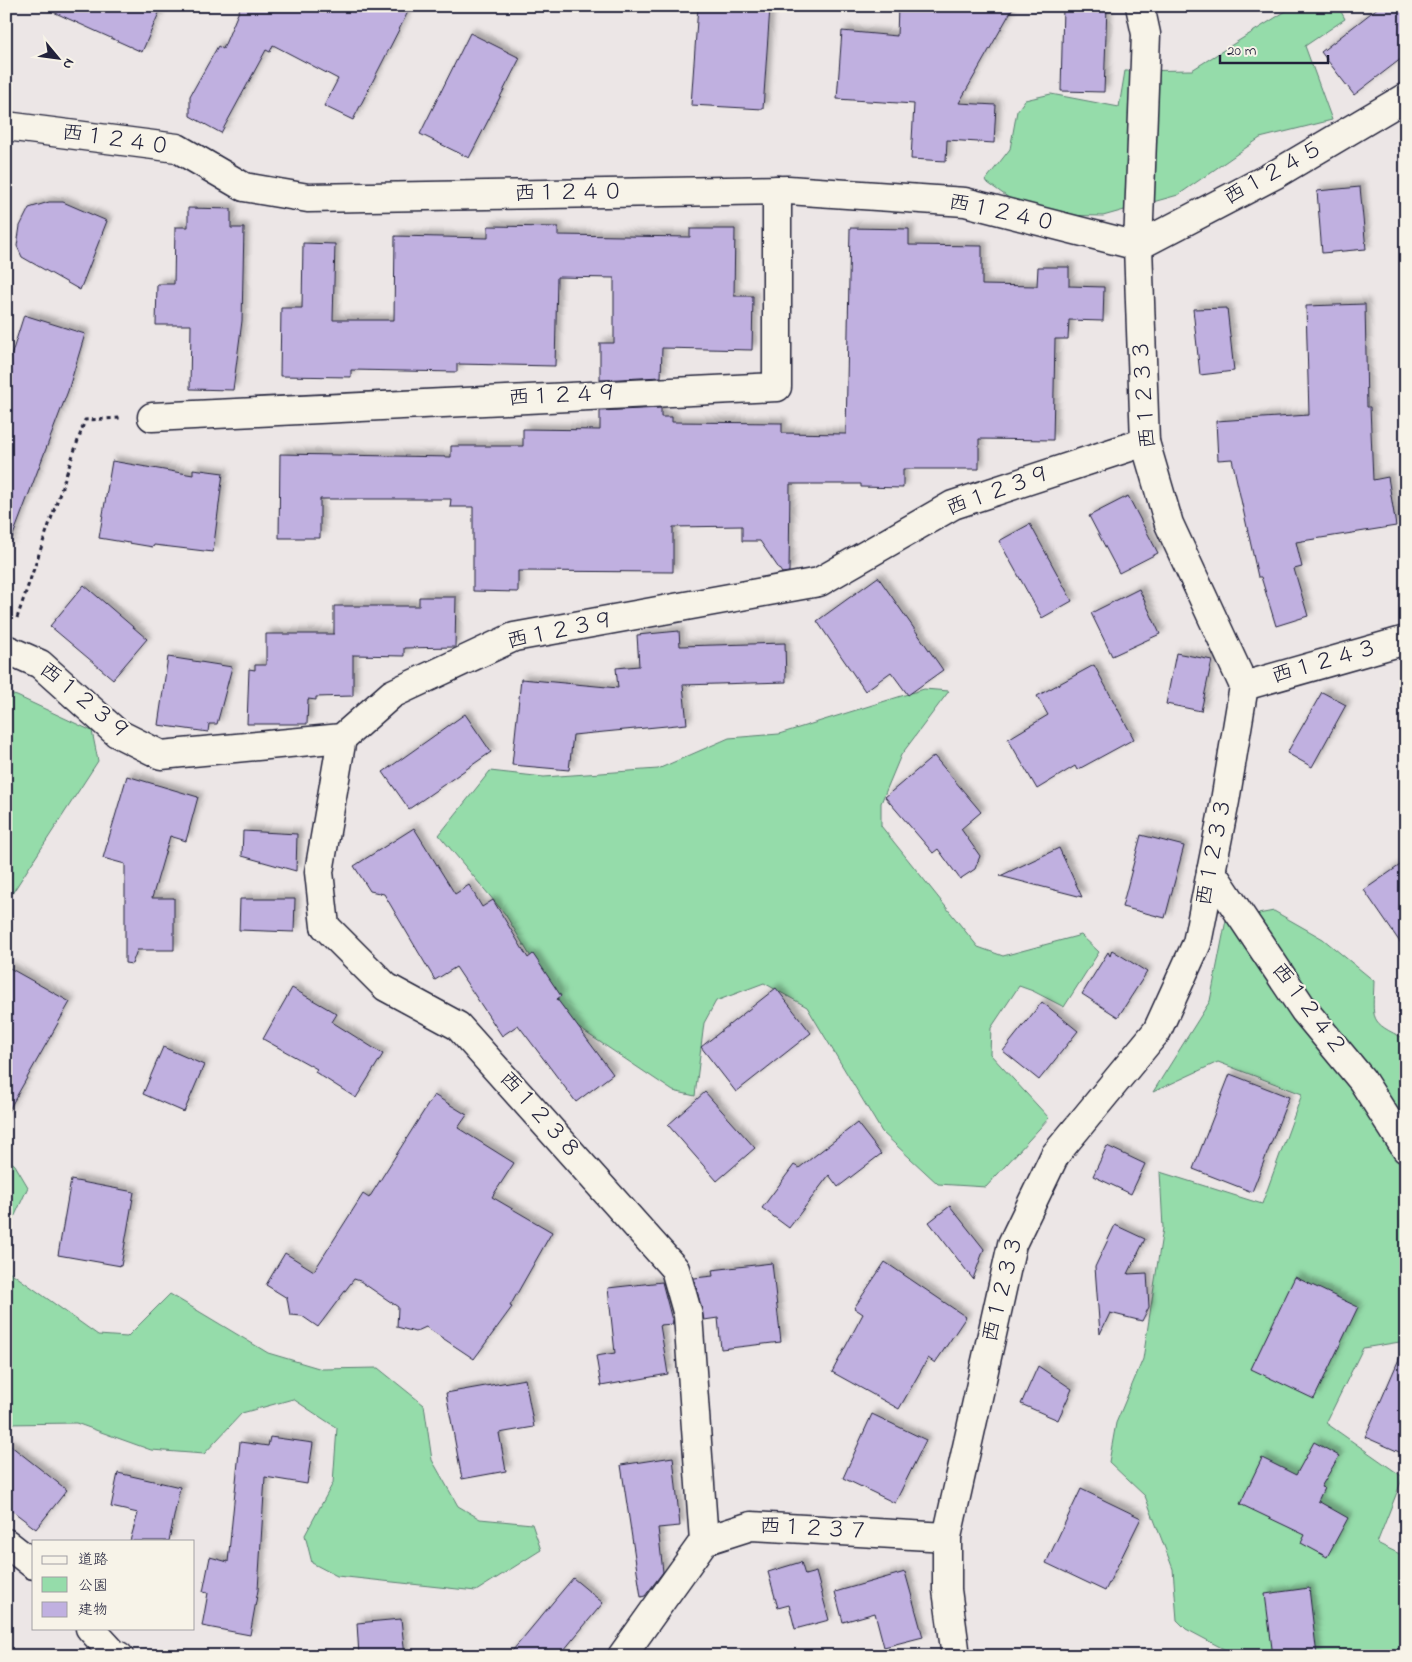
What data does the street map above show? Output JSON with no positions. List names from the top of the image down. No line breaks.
{"streets":{"street":["西１２４０","西１２４５","西１２３３","西１２４９","西１２３９","西１２４３","西１２４２","西１２３８","西１２３７"]},"crossings":[["西１２４０","西１２４５"],["西１２４０","西１２３３"],["西１２４０","西１２４９"],["西１２４５","西１２３３"],["西１２３３","西１２３９"],["西１２３３","西１２４３"],["西１２３３","西１２４２"],["西１２３３","西１２３７"],["西１２３９","西１２３８"],["西１２３８","西１２３７"]],"legend":["道路","公園","建物"],"scale_bar":"20 m","north":"bottom right"}
